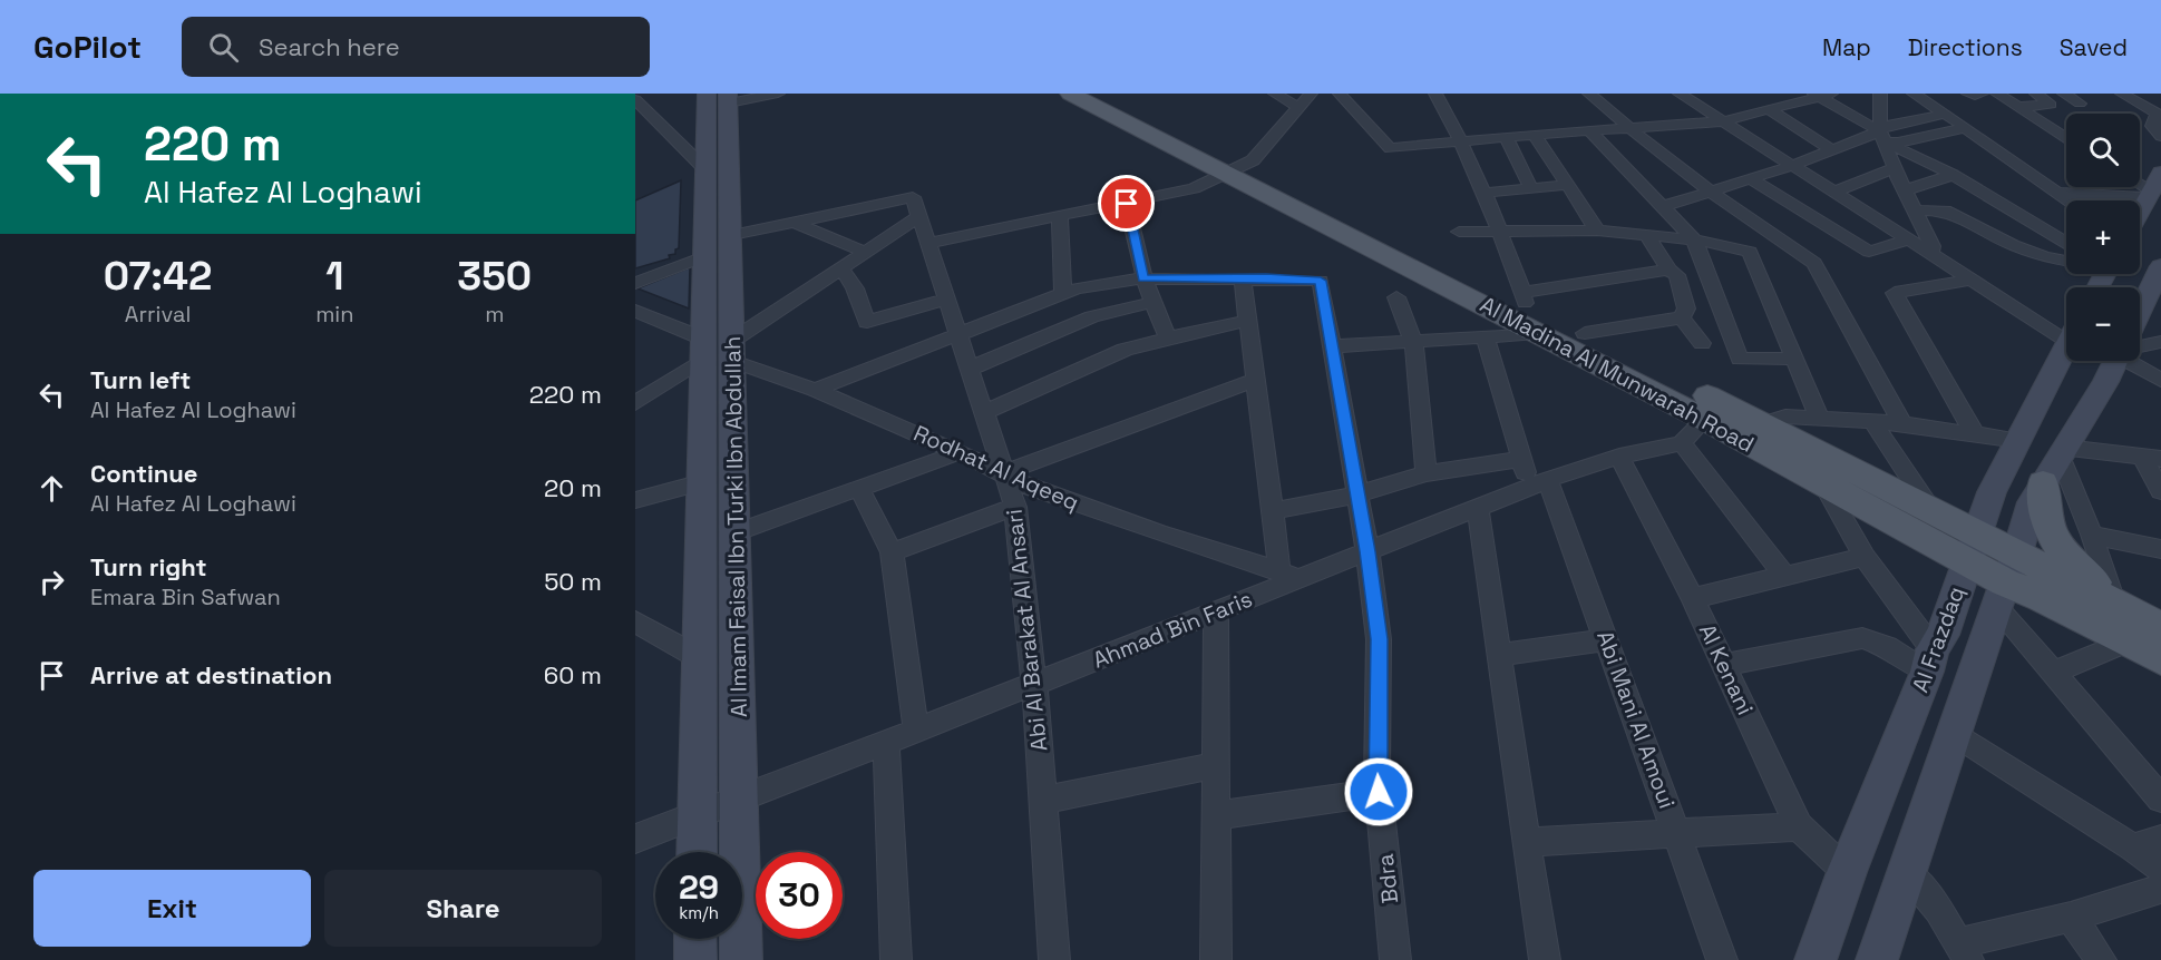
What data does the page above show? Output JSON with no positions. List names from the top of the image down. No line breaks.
{"streets":{"main road":["Al Madina Al Munwarah Road","Al Imam Faisal Ibn Turki Ibn Abdullah","Al Frazdaq"],"street":["Rodhat Al Aqeeq","Ahmad Bin Faris","Abi Al Barakat Al Ansari","Al Kenani","Abi Mani Al Amoui","Bdra"]},"crossings":[["Al Madina Al Munwarah Road","Al Frazdaq"],["Rodhat Al Aqeeq","Al Imam Faisal Ibn Turki Ibn Abdullah"],["Rodhat Al Aqeeq","Ahmad Bin Faris"],["Rodhat Al Aqeeq","Abi Al Barakat Al Ansari"],["Al Imam Faisal Ibn Turki Ibn Abdullah","Ahmad Bin Faris"],["Ahmad Bin Faris","Abi Al Barakat Al Ansari"],["Ahmad Bin Faris","Al Kenani"],["Ahmad Bin Faris","Abi Mani Al Amoui"],["Ahmad Bin Faris","Bdra"],["Al Frazdaq","Al Kenani"]],"page":{"header":"GoPilot","search":"Search here","nav":["Map","Directions","Saved"],"turn":["220 m","Al Hafez Al Loghawi"],"map_buttons":["+","−"],"eta":["07:42","Arrival","1","min","350","m"],"list":[{"name":"Turn left","note":"Al Hafez Al Loghawi","value":"220 m"},{"name":"Continue","note":"Al Hafez Al Loghawi","value":"20 m"},{"name":"Turn right","note":"Emara Bin Safwan","value":"50 m"},{"name":"Arrive at destination","value":"60 m"}],"speed":"29 km/h","limit":"30","buttons":["Exit","Share"]}}
